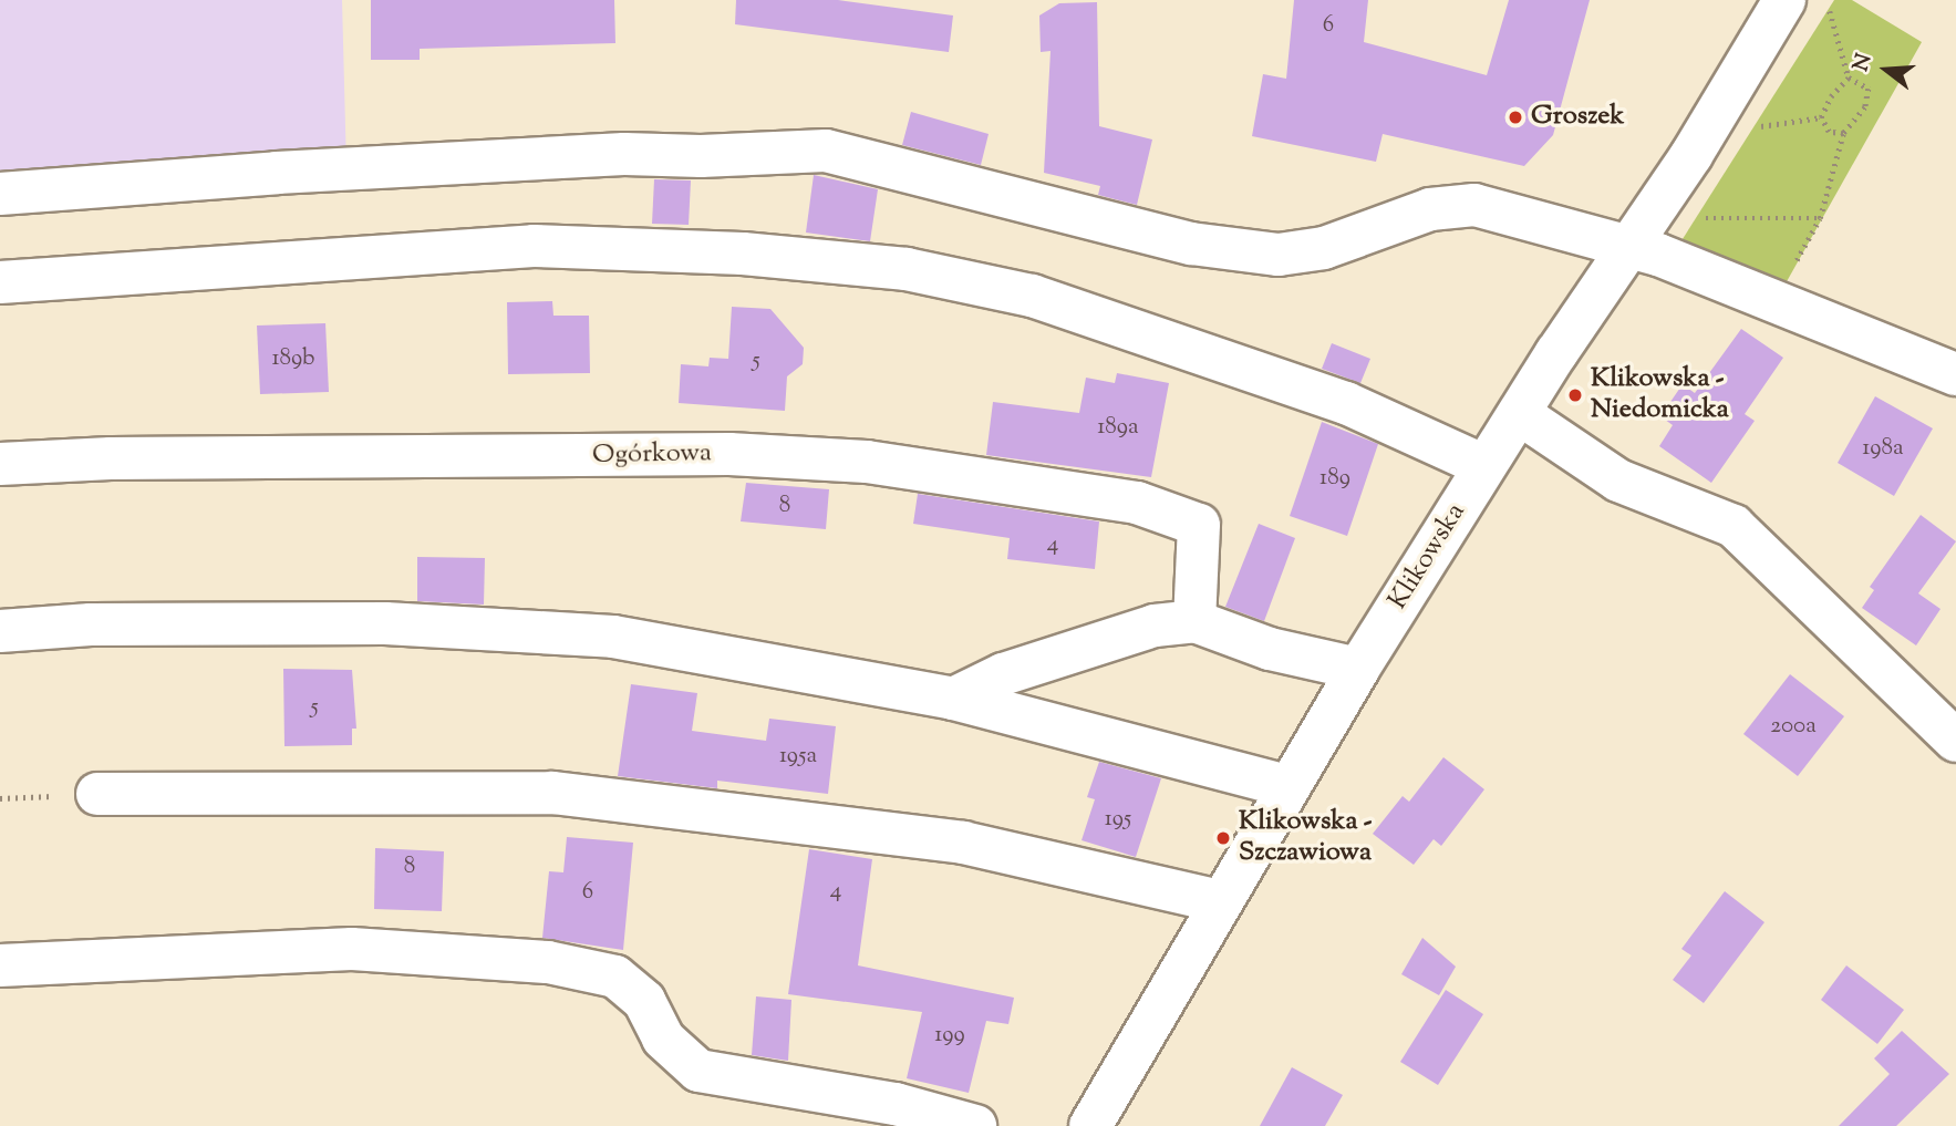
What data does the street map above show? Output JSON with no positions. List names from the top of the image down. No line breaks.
{"streets":{"street":["Ogórkowa","Klikowska"]},"places":["Groszek","Klikowska - Niedomicka","Klikowska - Szczawiowa"],"house_numbers":["6","189b","5","189a","198a","189","8","4","5","200a","195a","195","8","4","6","199"],"north":"left"}
